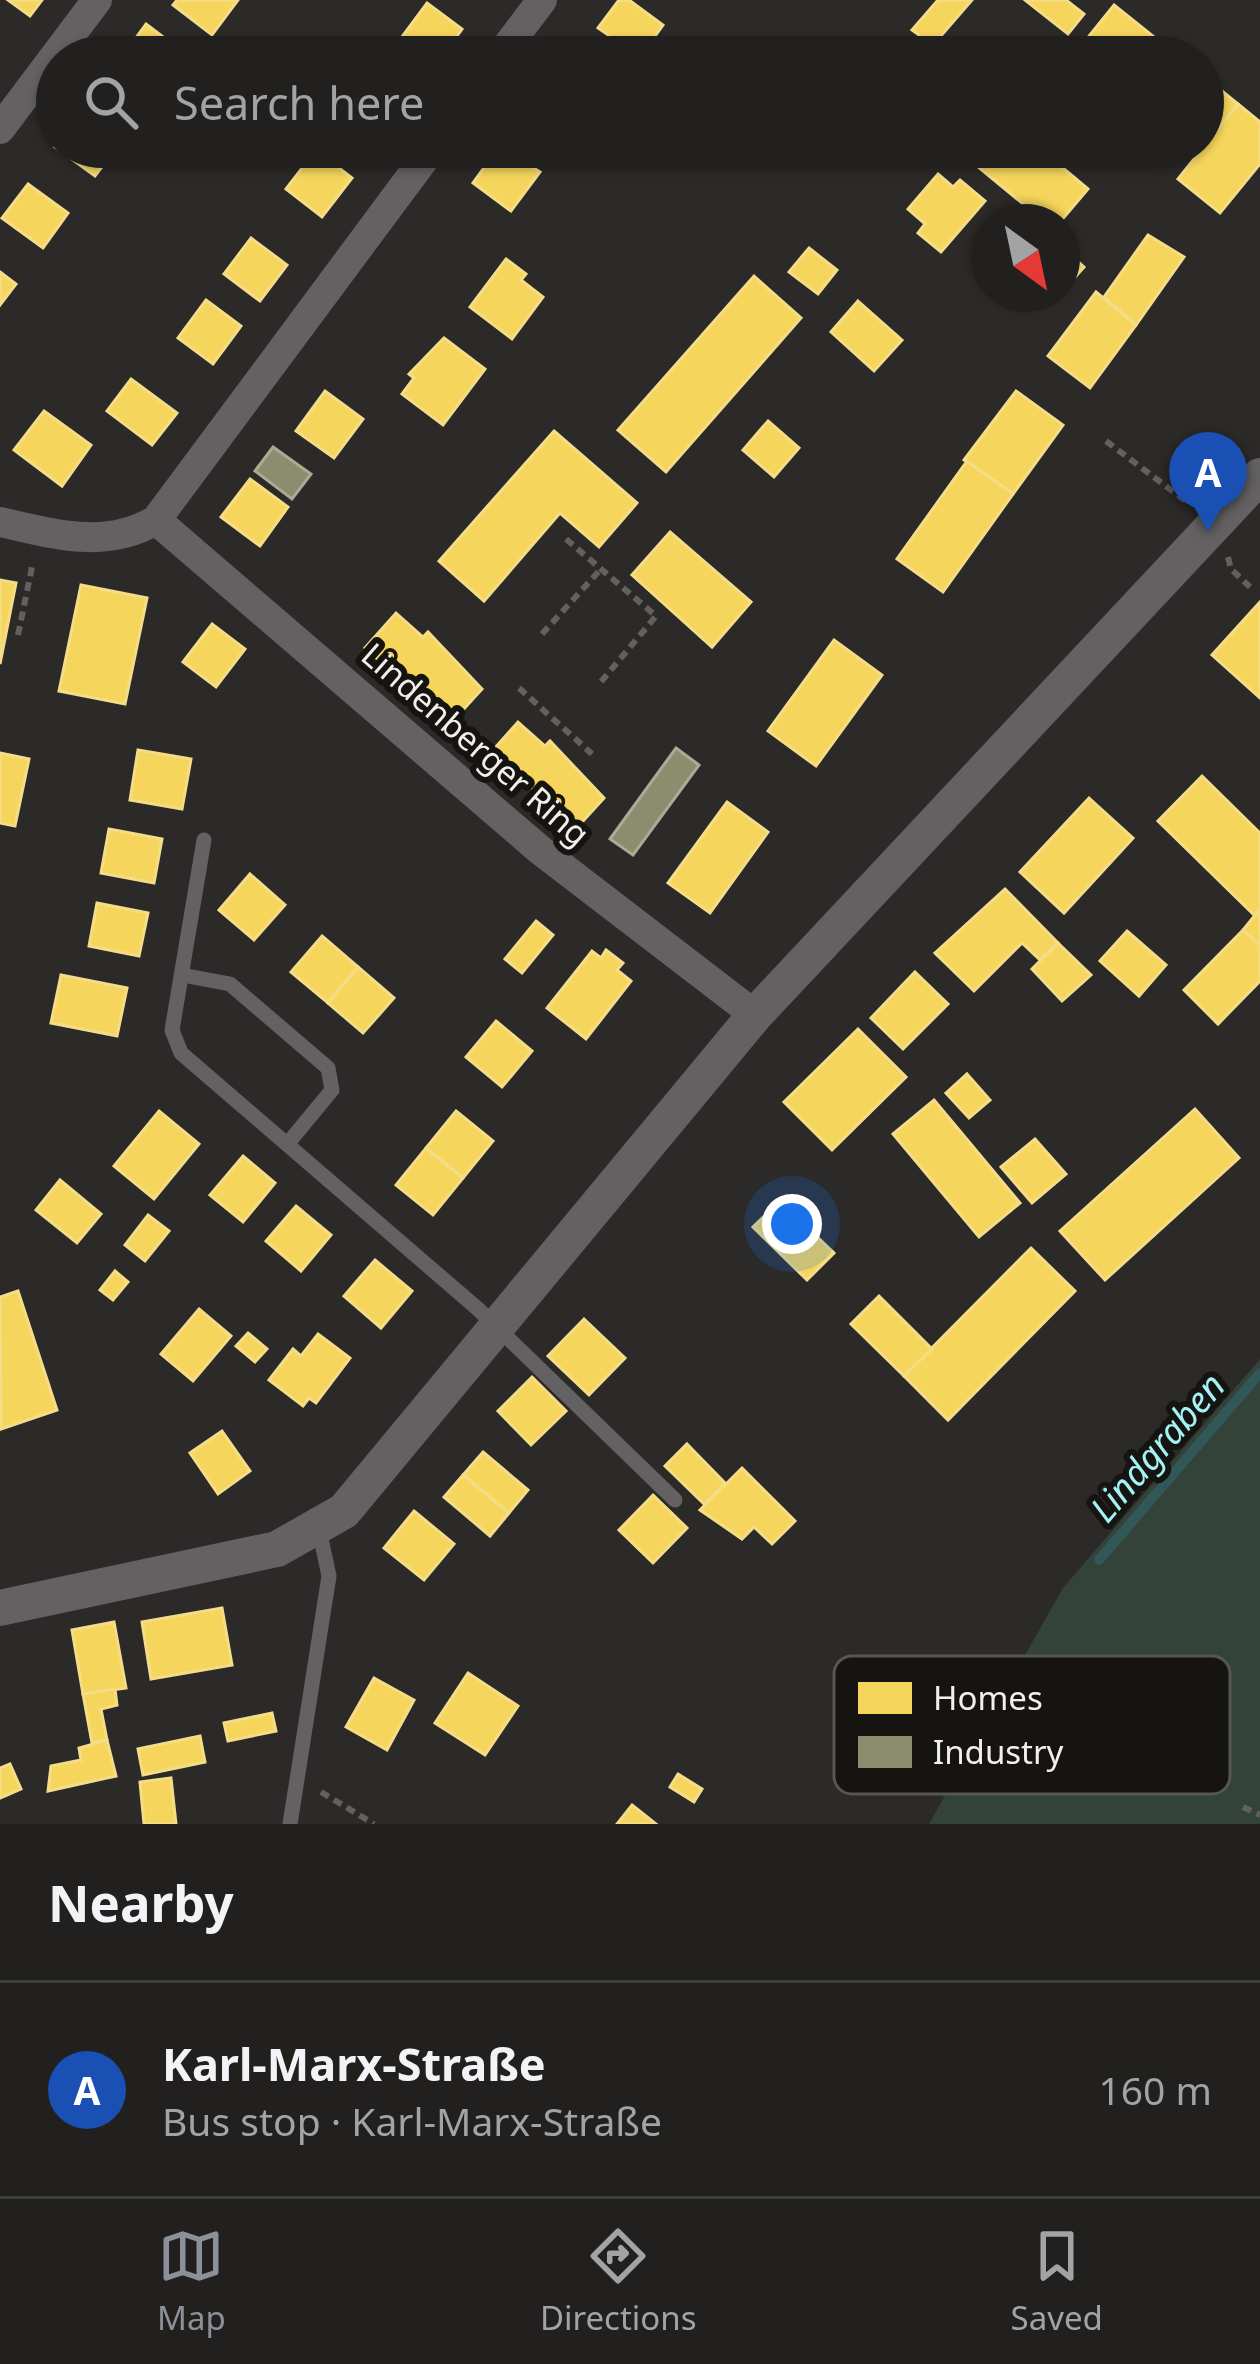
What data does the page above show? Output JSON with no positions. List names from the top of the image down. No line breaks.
{"streets":{"street":["Lindenberger Ring"]},"water":["Lindgraben"],"legend":["Homes","Industry"],"north":"bottom right","page":{"search":"Search here","pins":"A","heading":"Nearby","list":[{"mark":"A","name":"Karl-Marx-Straße","note":"Bus stop · Karl-Marx-Straße","value":"160 m"}],"nav":["Map","Directions","Saved"]}}
